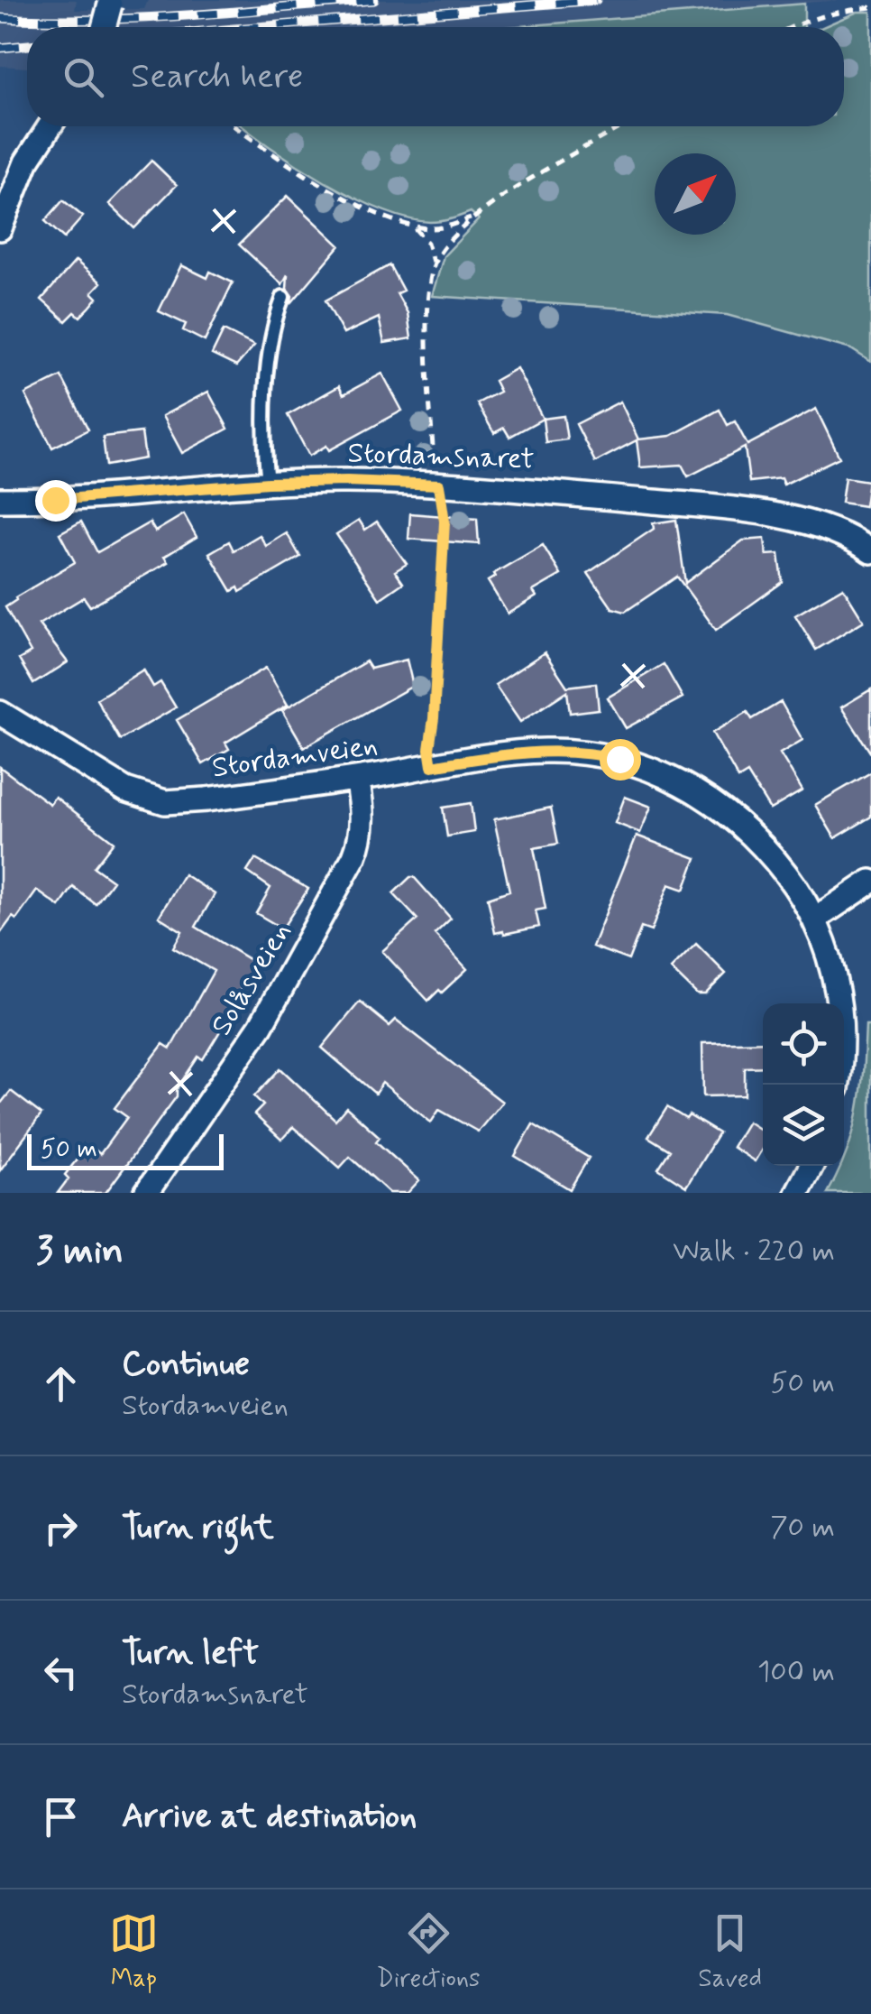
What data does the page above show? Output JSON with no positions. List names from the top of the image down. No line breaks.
{"streets":{"street":["Stordamsnaret","Stordamveien","Solåsveien"]},"crossings":[["Stordamveien","Solåsveien"]],"scale_bar":"50 m","north":"top right","page":{"search":"Search here","scale":"50 m","heading":["3 min","Walk · 220 m"],"list":[["Continue","Stordamveien","50 m"],["Turn right","70 m"],["Turn left","Stordamsnaret","100 m"],"Arrive at destination"],"nav":["Map","Directions","Saved"]}}
